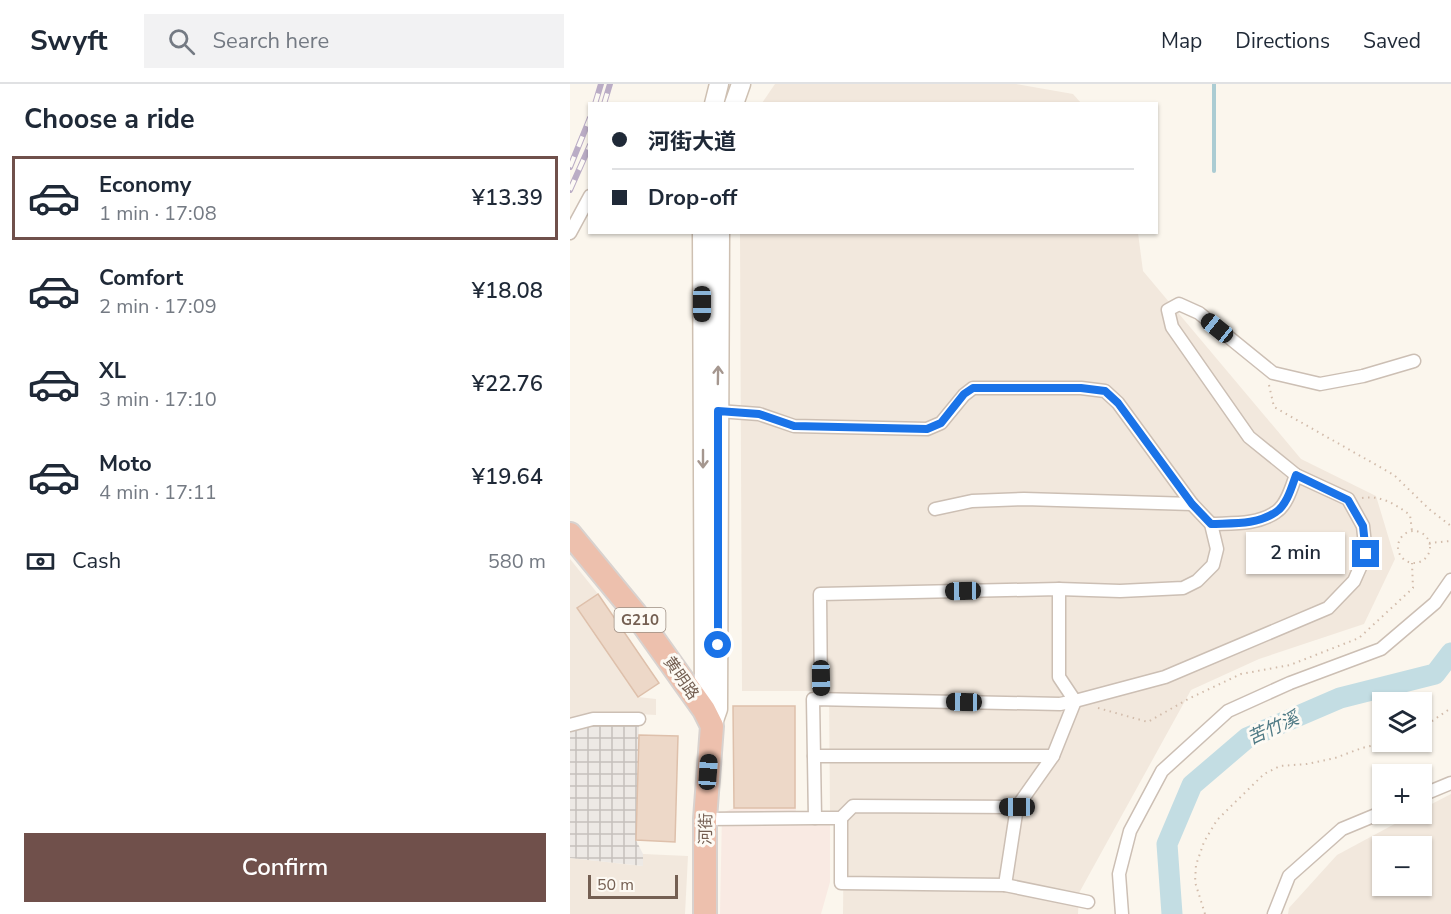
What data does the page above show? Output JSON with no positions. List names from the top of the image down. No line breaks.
{"streets":{"highway":["G210","黄明路","河街"]},"crossings":[["黄明路","河街"]],"water":["苦竹溪"],"scale_bar":"50 m","page":{"header":"Swyft","search":"Search here","nav":["Map","Directions","Saved"],"heading":"Choose a ride","banner":["河街大道","Drop-off"],"list":[{"name":"Economy","note":"1 min · 17:08","value":"¥13.39"},{"name":"Comfort","note":"2 min · 17:09","value":"¥18.08"},{"name":"XL","note":"3 min · 17:10","value":"¥22.76"},{"name":"Moto","note":"4 min · 17:11","value":"¥19.64"}],"pay":["Cash","580 m"],"bubble":"2 min","map_buttons":["+","−"],"buttons":"Confirm","scale":"50 m"}}
